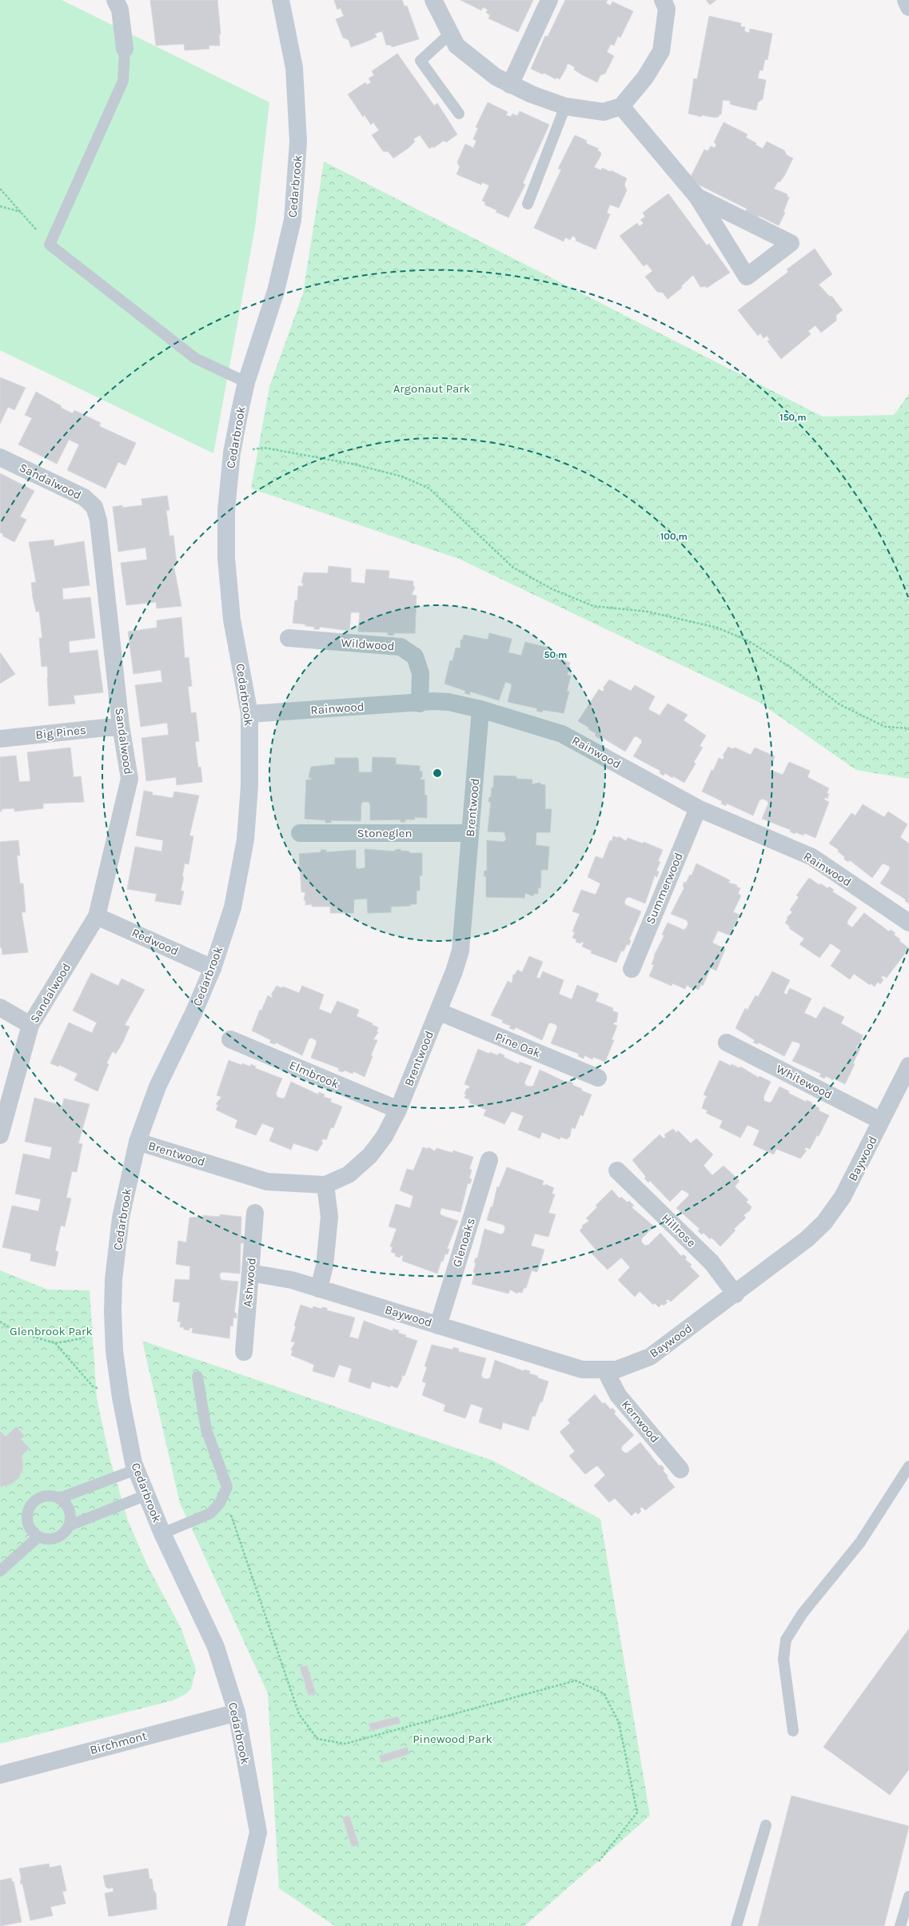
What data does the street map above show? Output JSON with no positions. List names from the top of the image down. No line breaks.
{"streets":{"street":["Cedarbrook","Sandalwood","Wildwood","Rainwood","Big Pines","Brentwood","Stoneglen","Summerwood","Redwood","Pine Oak","Elmbrook","Whitewood","Baywood","Hillrose","Glenoaks","Ashwood","Kerrwood","Birchmont"]},"crossings":[["Cedarbrook","Rainwood"],["Cedarbrook","Brentwood"],["Cedarbrook","Redwood"],["Cedarbrook","Birchmont"],["Sandalwood","Big Pines"],["Sandalwood","Redwood"],["Wildwood","Rainwood"],["Rainwood","Brentwood"],["Rainwood","Summerwood"],["Brentwood","Stoneglen"],["Brentwood","Pine Oak"],["Brentwood","Elmbrook"],["Whitewood","Baywood"],["Baywood","Hillrose"],["Baywood","Glenoaks"],["Baywood","Ashwood"],["Baywood","Kerrwood"]],"parks":["Argonaut Park","Glenbrook Park","Pinewood Park"],"rings":["150 m","100 m","50 m"]}
